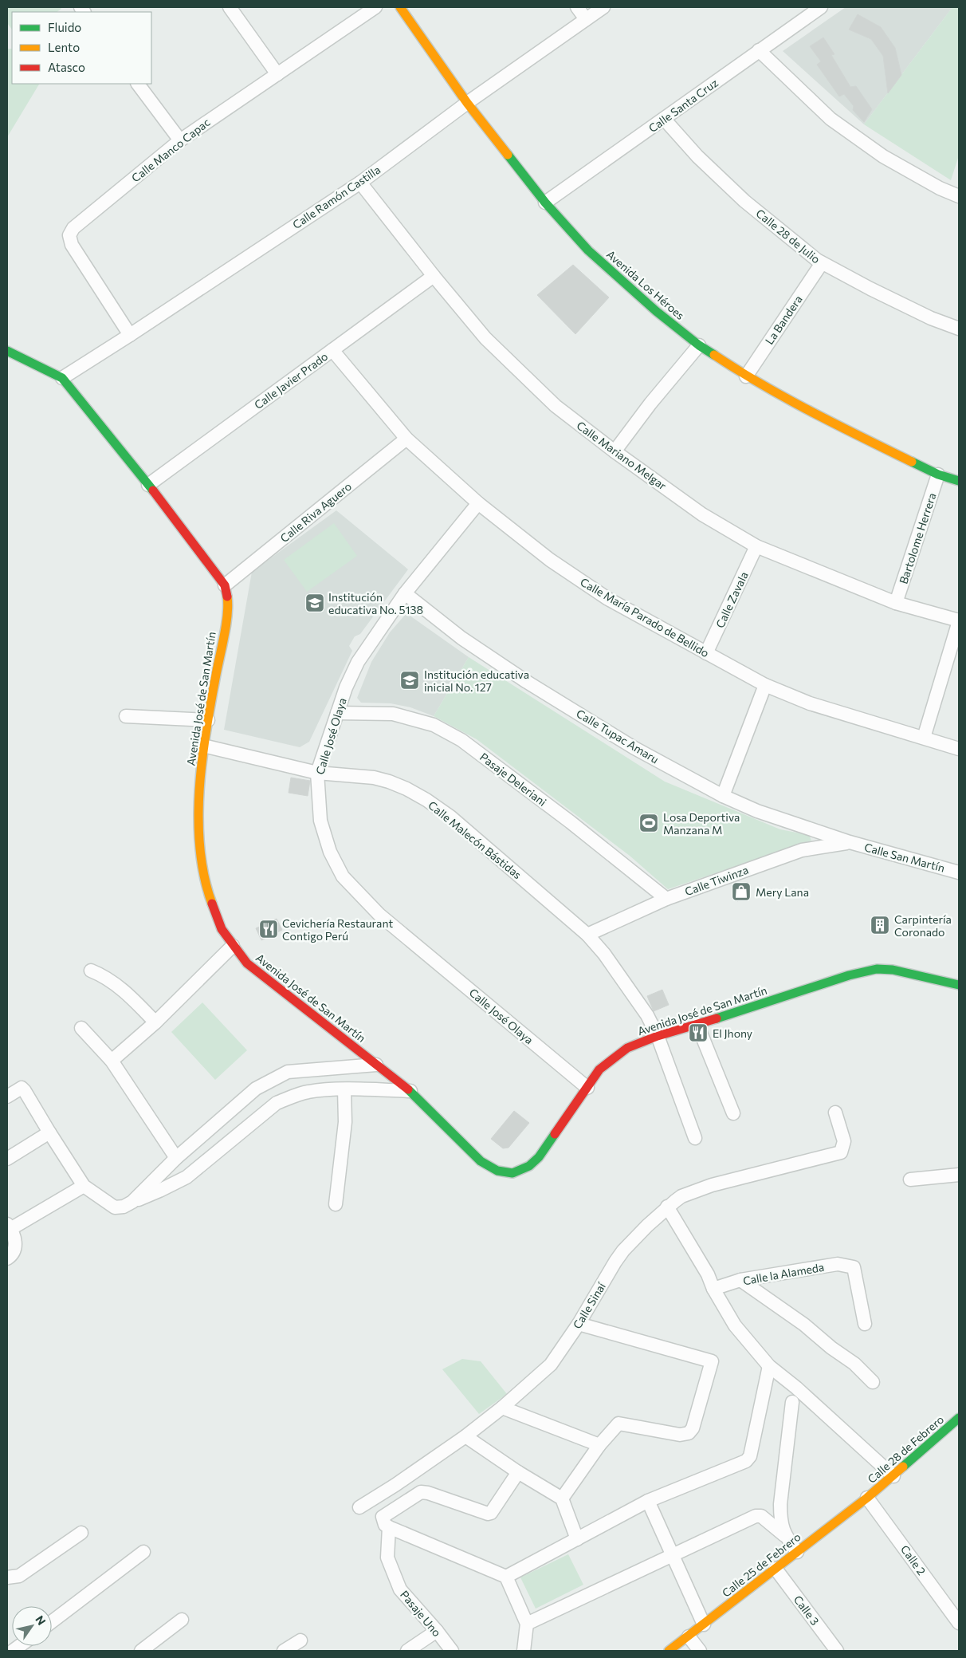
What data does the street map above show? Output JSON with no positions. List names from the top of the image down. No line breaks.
{"streets":{"street":["Calle Santa Cruz","Calle Manco Capac","Calle Ramón Castilla","Calle 28 de Julio","Avenida Los Héroes","La Bandera","Calle Javier Prado","Calle Mariano Melgar","Calle Riva Aguero","Bartolome Herrera","Calle Zavala","Calle María Parado de Bellido","Avenida José de San Martín","Calle José Olaya","Calle Tupac Amaru","Pasaje Deleriani","Calle Malecón Bástidas","Calle San Martín","Calle Tiwinza","Calle la Alameda","Calle Sinaí","Calle 28 de Febrero","Calle 2","Calle 25 de Febrero","Calle 3","Pasaje Uno"]},"crossings":[["Calle Santa Cruz","Calle 28 de Julio"],["Calle Santa Cruz","Avenida Los Héroes"],["Calle Manco Capac","Calle Ramón Castilla"],["Calle Ramón Castilla","Avenida Los Héroes"],["Calle Ramón Castilla","Calle Mariano Melgar"],["Calle Ramón Castilla","Avenida José de San Martín"],["Calle 28 de Julio","La Bandera"],["Avenida Los Héroes","La Bandera"],["Avenida Los Héroes","Bartolome Herrera"],["Calle Javier Prado","Calle Mariano Melgar"],["Calle Javier Prado","Calle María Parado de Bellido"],["Calle Javier Prado","Avenida José de San Martín"],["Calle Mariano Melgar","Bartolome Herrera"],["Calle Mariano Melgar","Calle Zavala"],["Calle Riva Aguero","Calle María Parado de Bellido"],["Calle Riva Aguero","Avenida José de San Martín"],["Calle Zavala","Calle María Parado de Bellido"],["Calle María Parado de Bellido","Calle José Olaya"],["Avenida José de San Martín","Calle José Olaya"],["Avenida José de San Martín","Calle Malecón Bástidas"],["Calle José Olaya","Calle Tupac Amaru"],["Calle José Olaya","Pasaje Deleriani"],["Calle José Olaya","Calle Malecón Bástidas"],["Calle Tupac Amaru","Calle San Martín"],["Calle Tupac Amaru","Calle Tiwinza"],["Pasaje Deleriani","Calle Tiwinza"],["Calle Malecón Bástidas","Calle Tiwinza"],["Calle San Martín","Calle Tiwinza"],["Calle 28 de Febrero","Calle 2"],["Calle 28 de Febrero","Calle 25 de Febrero"],["Calle 2","Calle 25 de Febrero"],["Calle 25 de Febrero","Calle 3"]],"places":{"school or university":["Institución educativa No. 5138","Institución educativa inicial No. 127"],"sports":["Losa Deportiva Manzana M"],"shop":["Mery Lana"],"building":["Carpintería Coronado"],"restaurant":["Cevichería Restaurant Contigo Perú","El Jhony"]},"legend":["Fluido","Lento","Atasco"],"north":"top right"}
